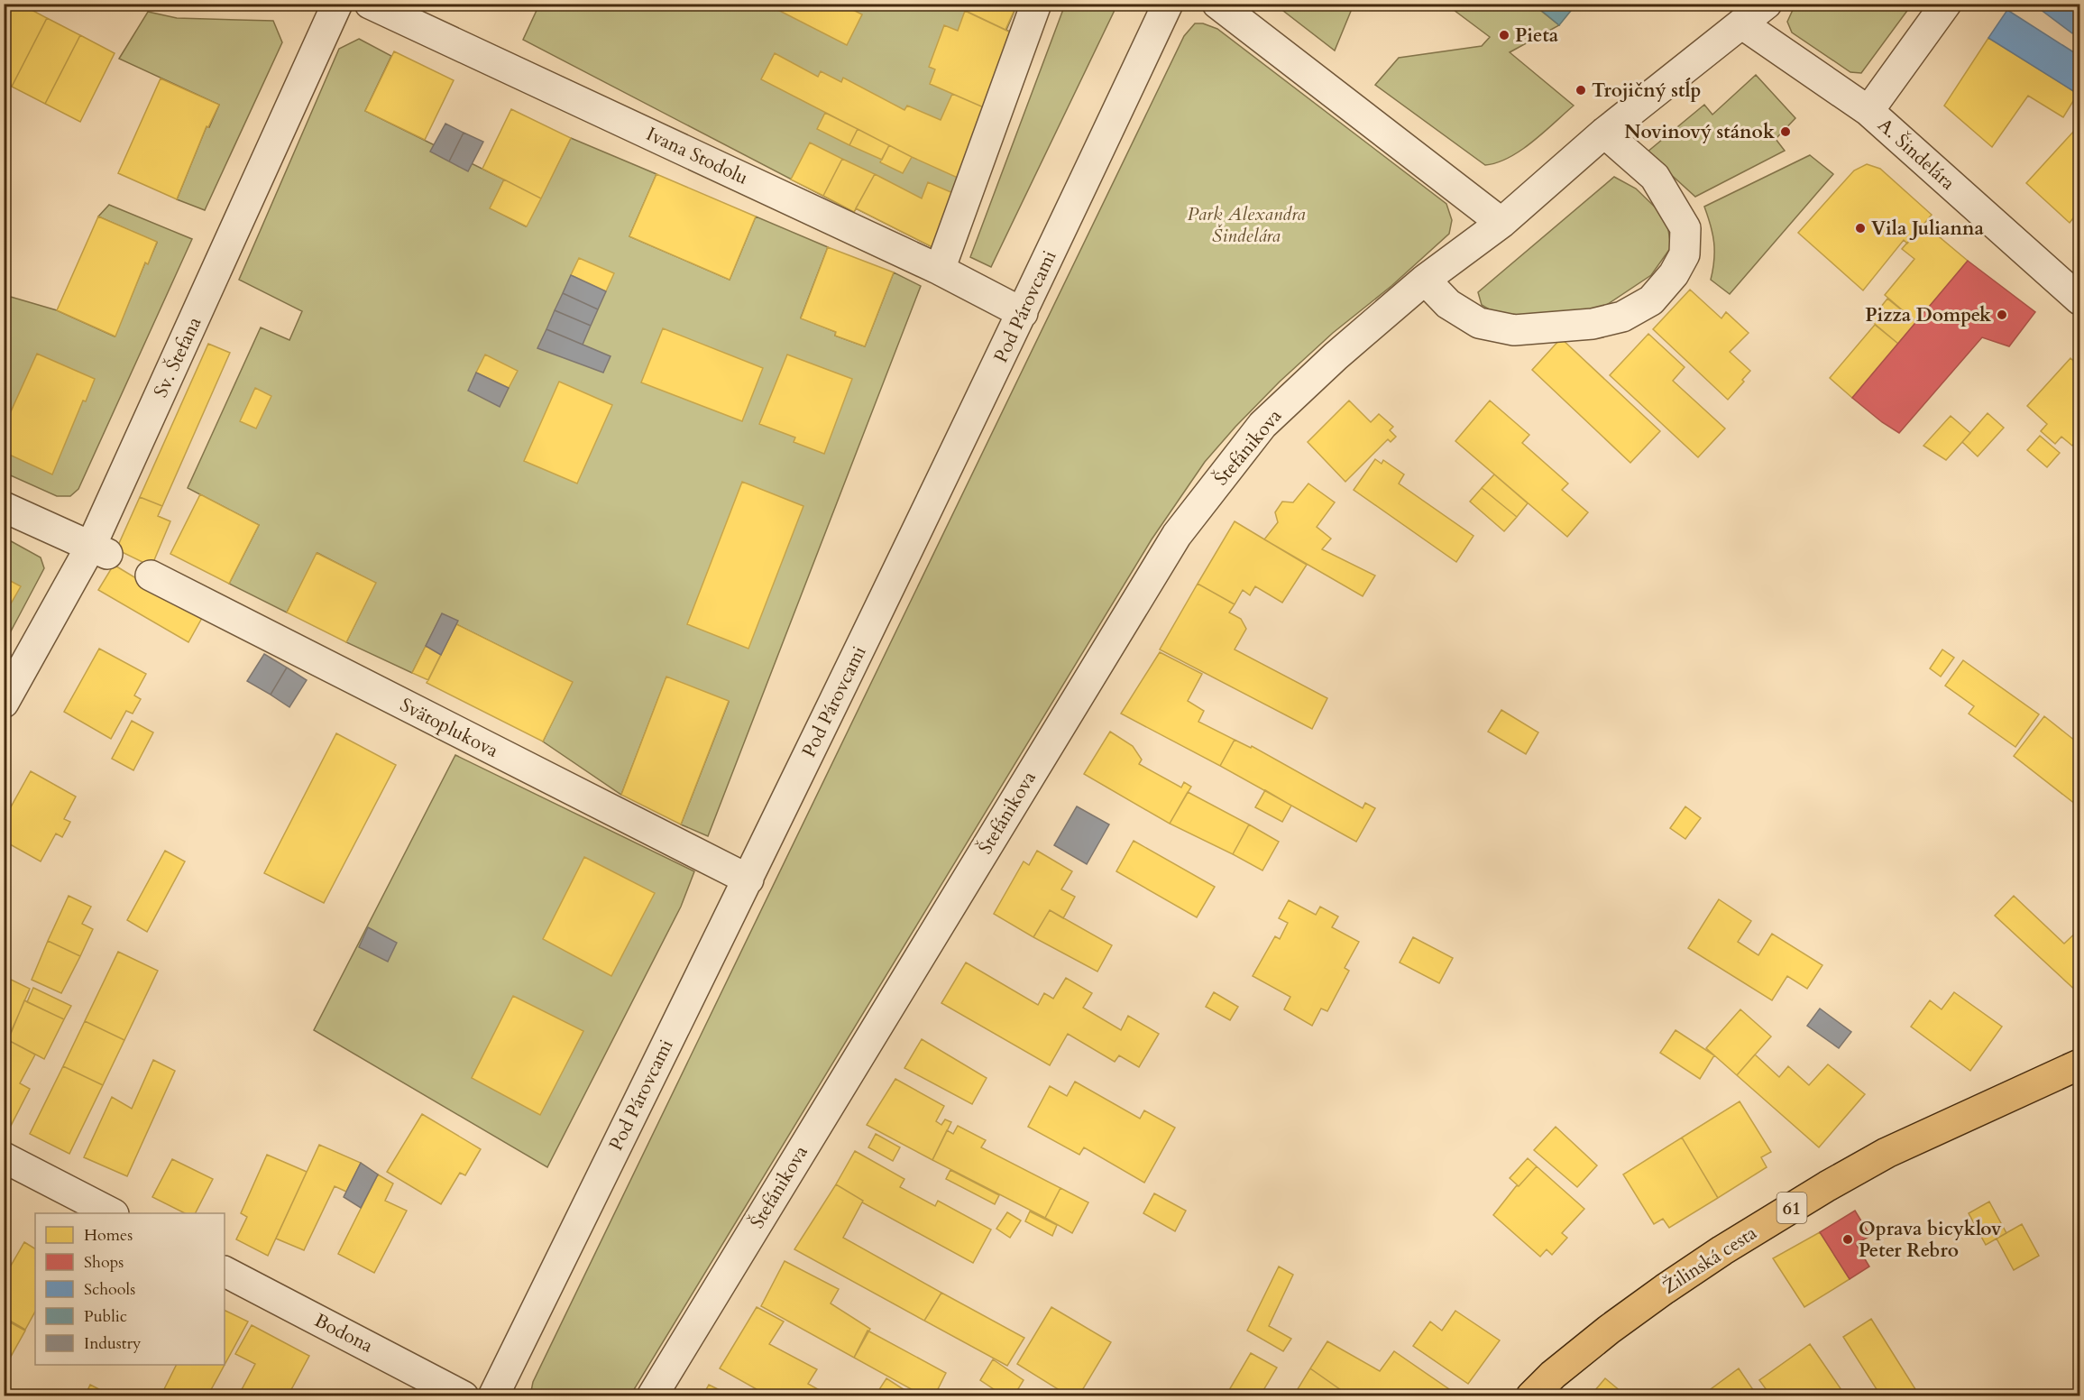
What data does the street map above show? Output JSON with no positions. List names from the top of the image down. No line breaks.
{"streets":{"main road":["61","Žilinská cesta"],"street":["A. Šindelára","Ivana Stodolu","Pod Párovcami","Sv. Štefana","Štefánikova","Svätoplukova","Bodona"]},"crossings":[["A. Šindelára","Štefánikova"],["Ivana Stodolu","Pod Párovcami"],["Pod Párovcami","Svätoplukova"]],"parks":["Park Alexandra Šindelára"],"places":["Pieta","Trojičný stĺp","Novinový stánok","Vila Julianna","Pizza Dompek","Oprava bicyklov Peter Rebro"],"legend":["Homes","Shops","Schools","Public","Industry"]}
